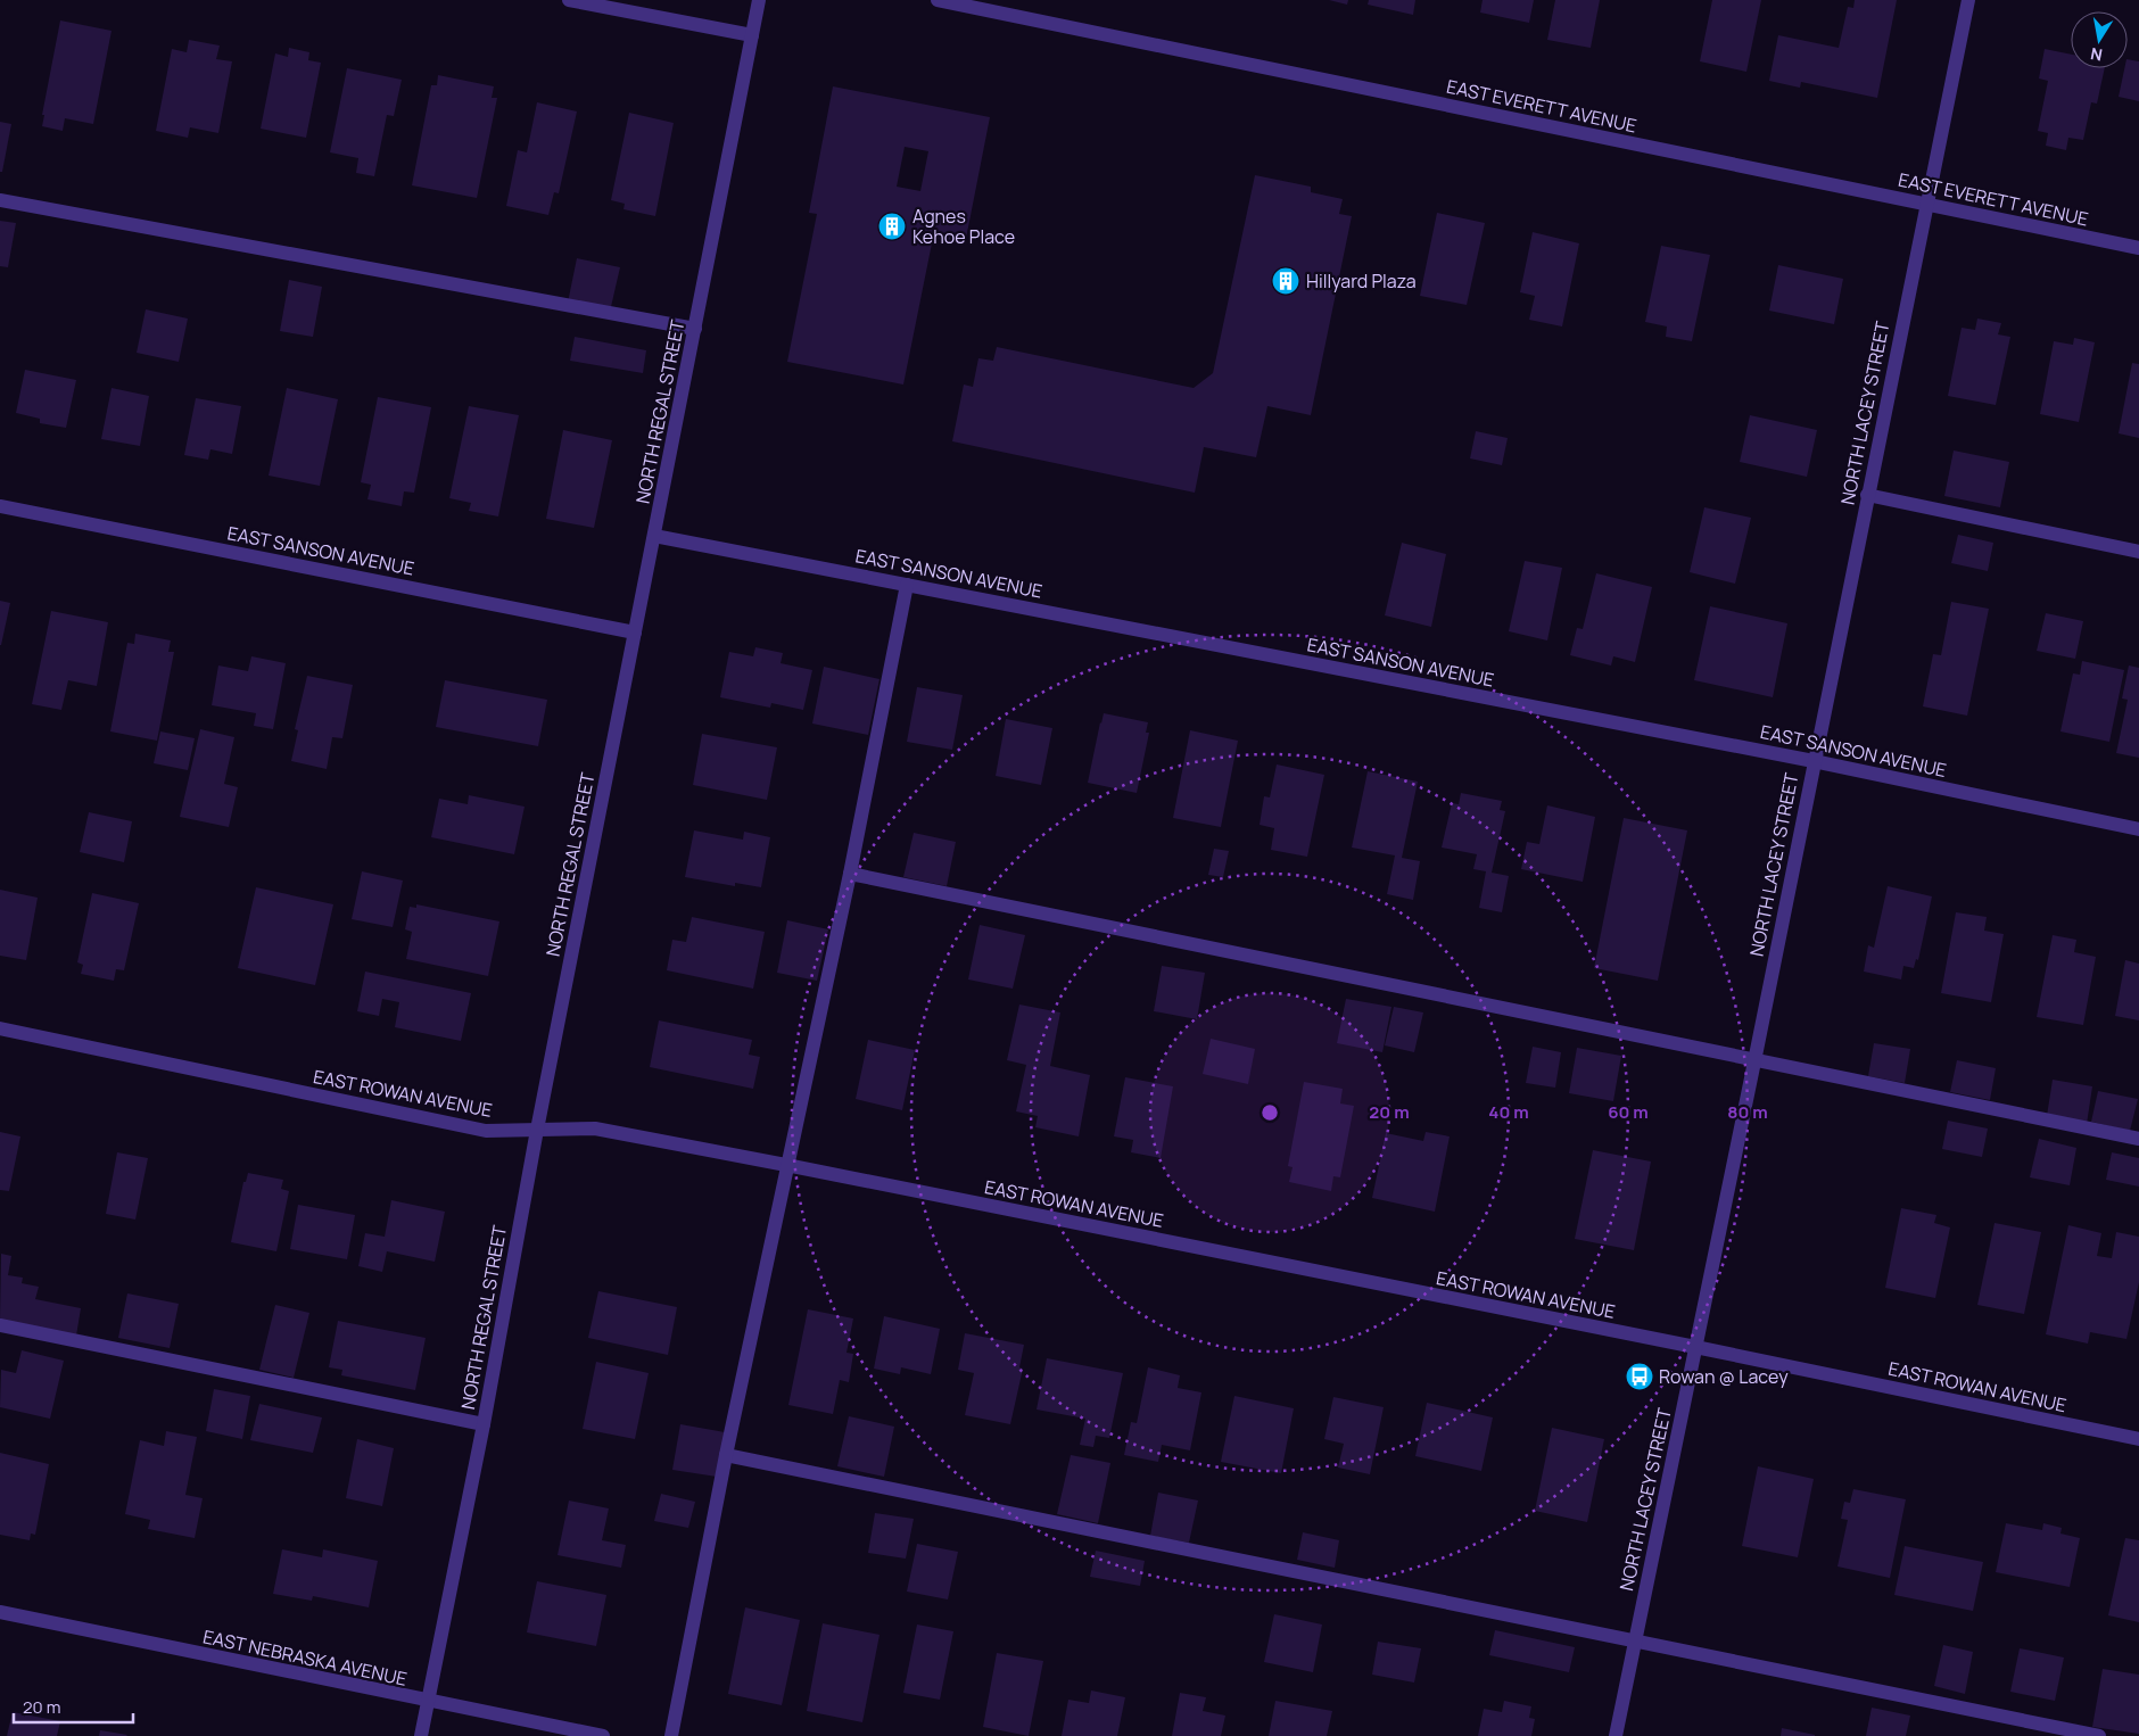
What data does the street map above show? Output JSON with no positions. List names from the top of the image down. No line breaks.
{"streets":{"street":["EAST EVERETT AVENUE","NORTH REGAL STREET","NORTH LACEY STREET","EAST SANSON AVENUE","EAST ROWAN AVENUE","EAST NEBRASKA AVENUE"]},"crossings":[["EAST EVERETT AVENUE","NORTH LACEY STREET"],["NORTH REGAL STREET","EAST SANSON AVENUE"],["NORTH REGAL STREET","EAST ROWAN AVENUE"],["NORTH REGAL STREET","EAST NEBRASKA AVENUE"],["NORTH LACEY STREET","EAST SANSON AVENUE"],["NORTH LACEY STREET","EAST ROWAN AVENUE"]],"places":{"building":["Agnes Kehoe Place","Hillyard Plaza"],"bus stop":["Rowan @ Lacey"]},"scale_bar":"20 m","north":"bottom","rings":["20 m","40 m","60 m","80 m"]}
